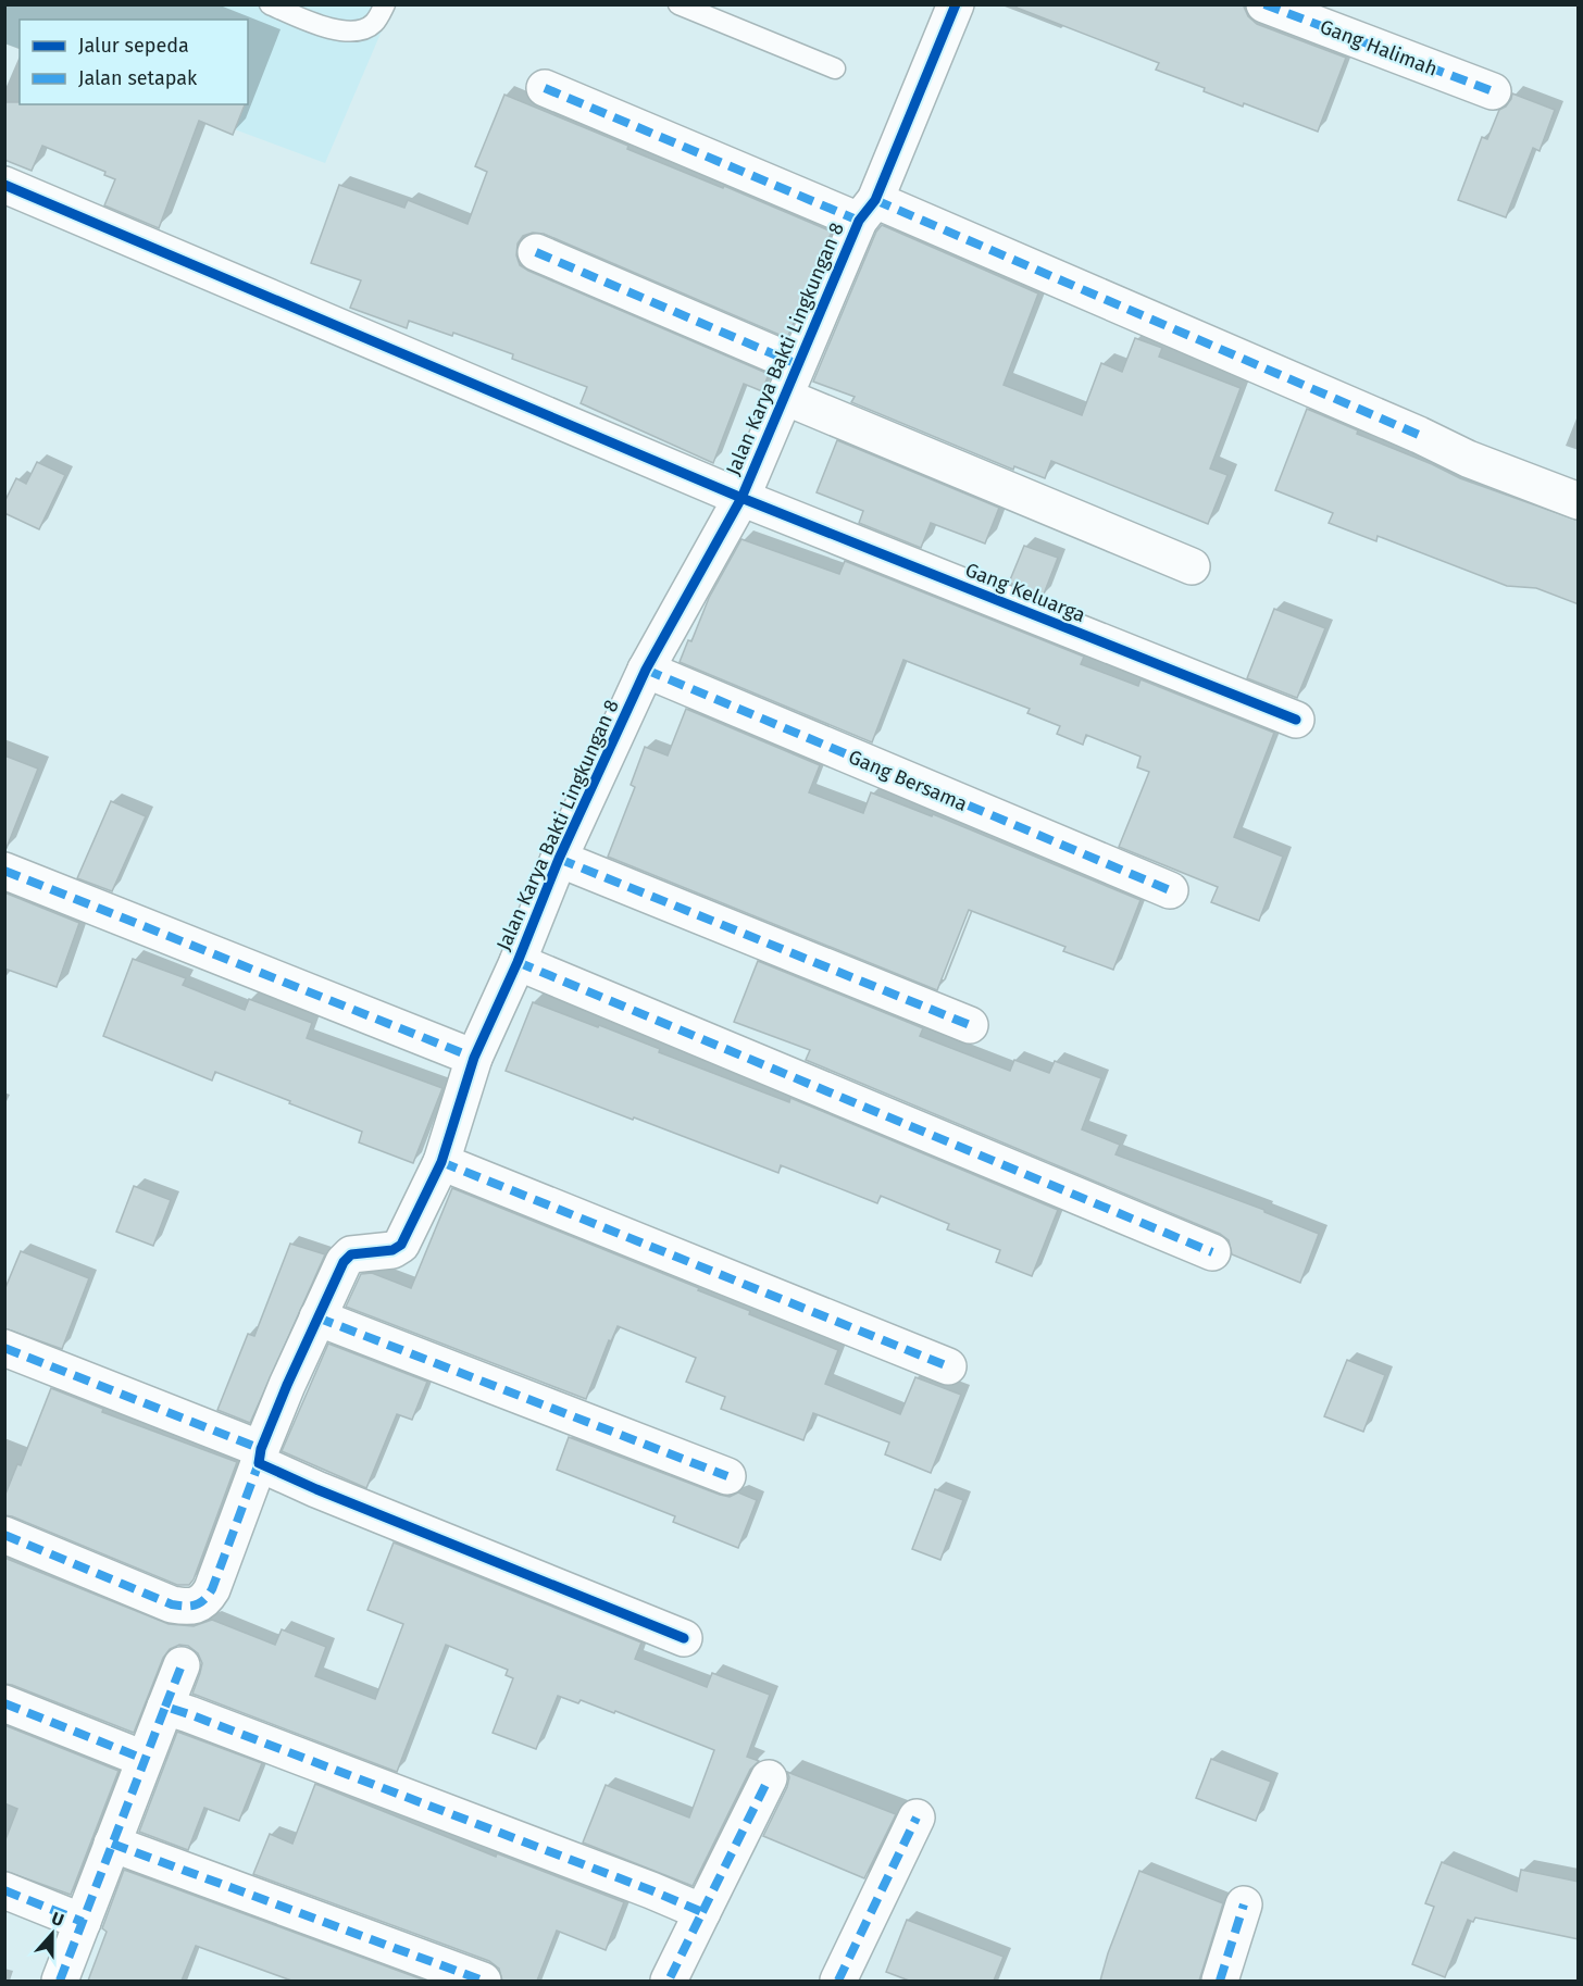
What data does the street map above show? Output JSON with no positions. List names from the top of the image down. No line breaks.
{"streets":{"street":["Gang Halimah","Jalan Karya Bakti Lingkungan 8","Gang Keluarga","Gang Bersama"]},"crossings":[["Jalan Karya Bakti Lingkungan 8","Gang Keluarga"],["Jalan Karya Bakti Lingkungan 8","Gang Bersama"]],"legend":["Jalur sepeda","Jalan setapak"],"north":"top"}
